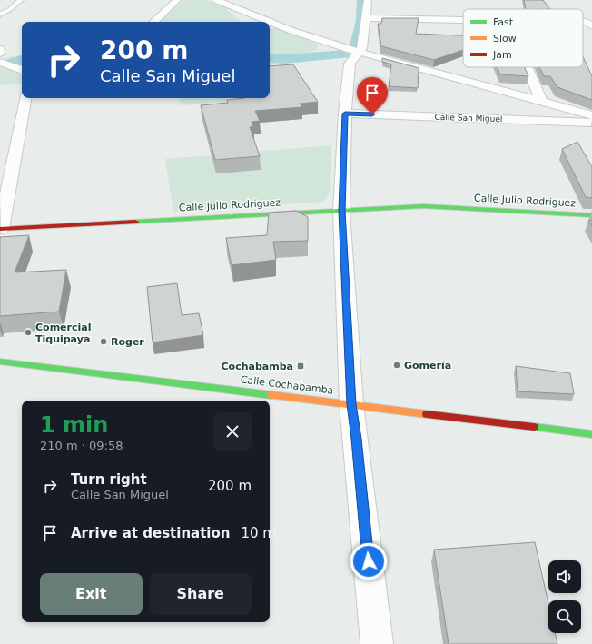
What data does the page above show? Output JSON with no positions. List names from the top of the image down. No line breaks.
{"streets":{"main road":["Calle Julio Rodriguez","Calle Cochabamba"],"street":["Calle San Miguel"]},"places":{"other":["Comercial Tiquipaya","Roger","Gomería"],"transit":["Cochabamba"]},"legend":["Fast","Slow","Jam"],"page":{"turn":["200 m","Calle San Miguel"],"heading":["1 min","210 m · 09:58"],"list":[{"name":"Turn right","note":"Calle San Miguel","value":"200 m"},{"name":"Arrive at destination","value":"10 m"}],"buttons":["Exit","Share"]}}
